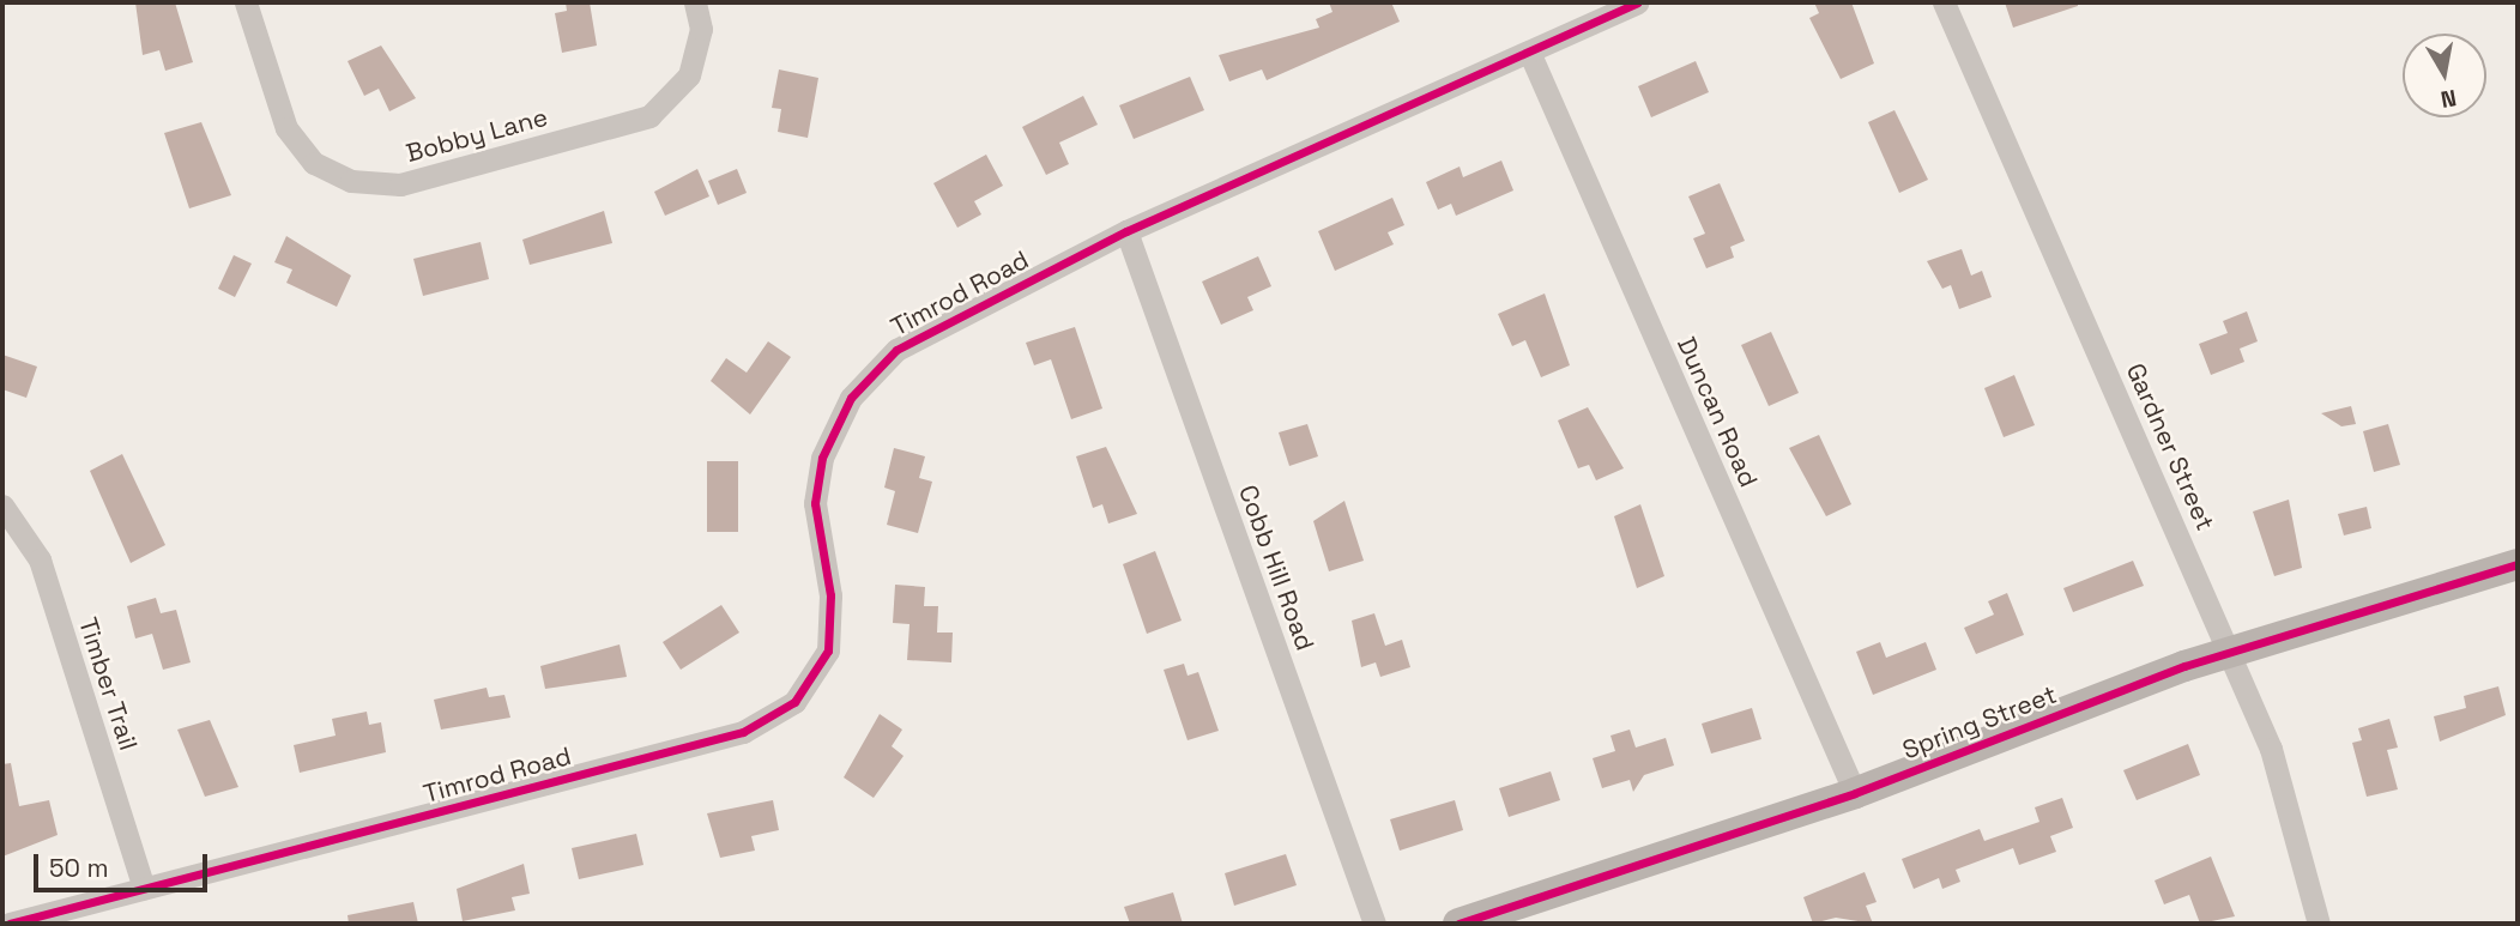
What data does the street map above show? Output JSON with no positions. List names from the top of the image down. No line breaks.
{"streets":{"street":["Bobby Lane","Timrod Road","Duncan Road","Gardner Street","Cobb Hill Road","Timber Trail","Spring Street"]},"crossings":[["Timrod Road","Duncan Road"],["Timrod Road","Cobb Hill Road"],["Timrod Road","Timber Trail"],["Duncan Road","Spring Street"],["Gardner Street","Spring Street"]],"scale_bar":"50 m","north":"bottom"}
